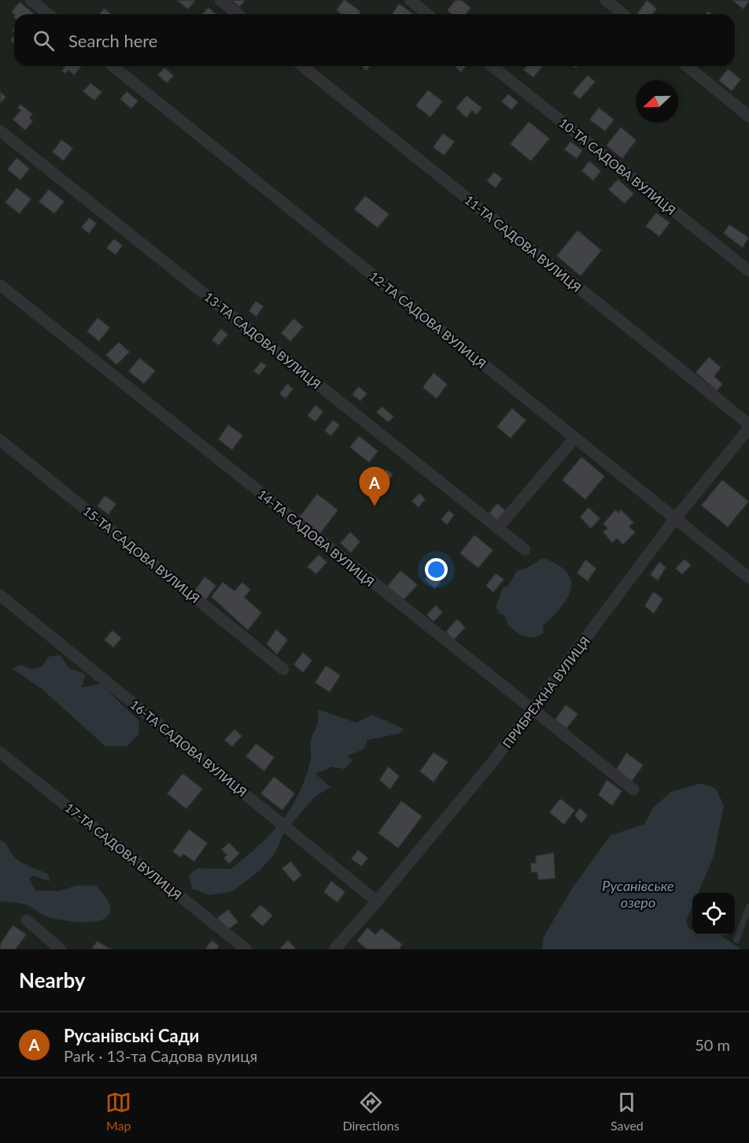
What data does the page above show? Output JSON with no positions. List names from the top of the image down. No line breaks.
{"streets":{"street":["10-ТА САДОВА ВУЛИЦЯ","11-ТА САДОВА ВУЛИЦЯ","12-ТА САДОВА ВУЛИЦЯ","13-ТА САДОВА ВУЛИЦЯ","14-ТА САДОВА ВУЛИЦЯ","15-ТА САДОВА ВУЛИЦЯ","ПРИБРЕЖНА ВУЛИЦЯ","16-ТА САДОВА ВУЛИЦЯ","17-ТА САДОВА ВУЛИЦЯ"]},"crossings":[["12-ТА САДОВА ВУЛИЦЯ","ПРИБРЕЖНА ВУЛИЦЯ"],["14-ТА САДОВА ВУЛИЦЯ","ПРИБРЕЖНА ВУЛИЦЯ"],["ПРИБРЕЖНА ВУЛИЦЯ","16-ТА САДОВА ВУЛИЦЯ"]],"water":["Русанівське озеро"],"north":"left","page":{"search":"Search here","pins":"A","heading":"Nearby","list":[{"mark":"A","name":"Русанівські Сади","note":"Park · 13-та Садова вулиця","value":"50 m"}],"nav":["Map","Directions","Saved"]}}
